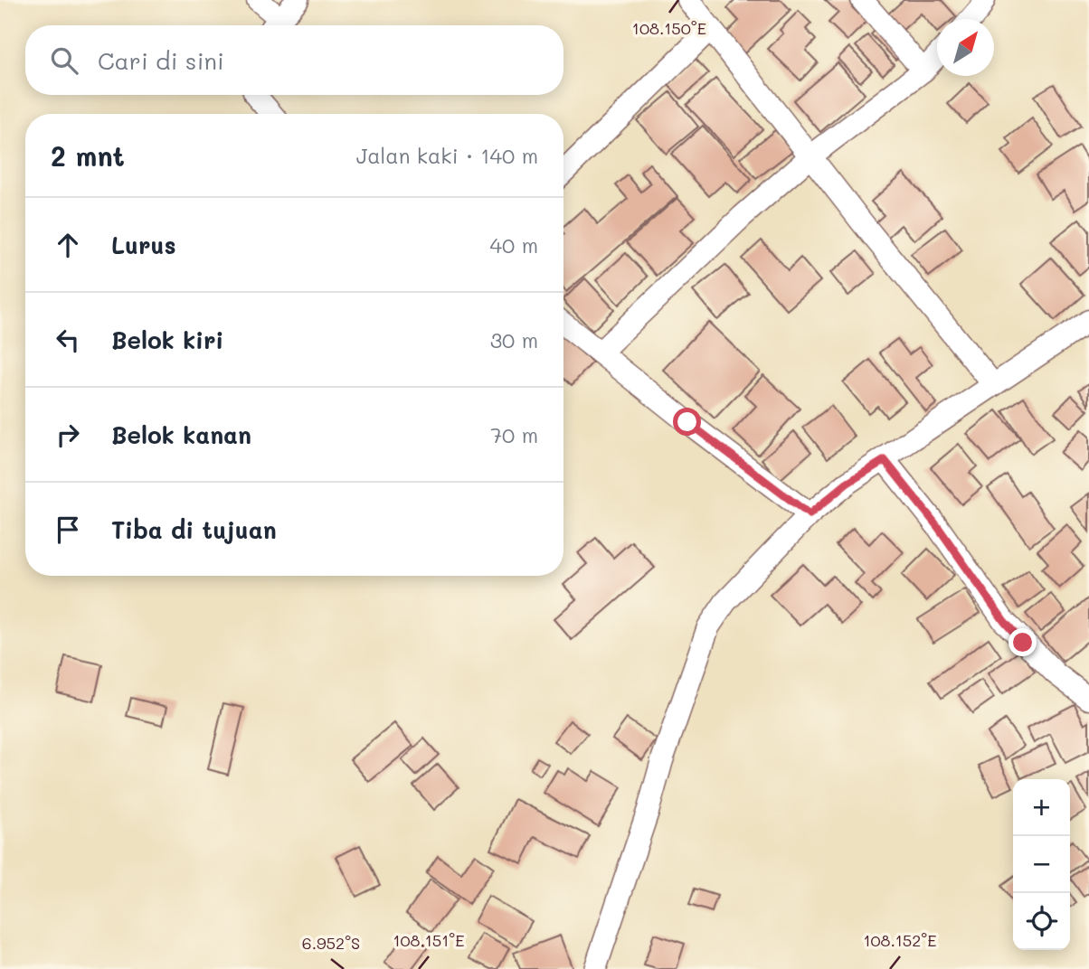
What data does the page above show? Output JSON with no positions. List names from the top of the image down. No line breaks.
{"north":"top right","page":{"search":"Cari di sini","heading":["2 mnt","Jalan kaki · 140 m"],"list":[["Lurus","40 m"],["Belok kiri","30 m"],["Belok kanan","70 m"],"Tiba di tujuan"],"map_buttons":["+","−"]},"coordinates":["108.150°E","108.151°E","108.152°E","6.952°S"]}
